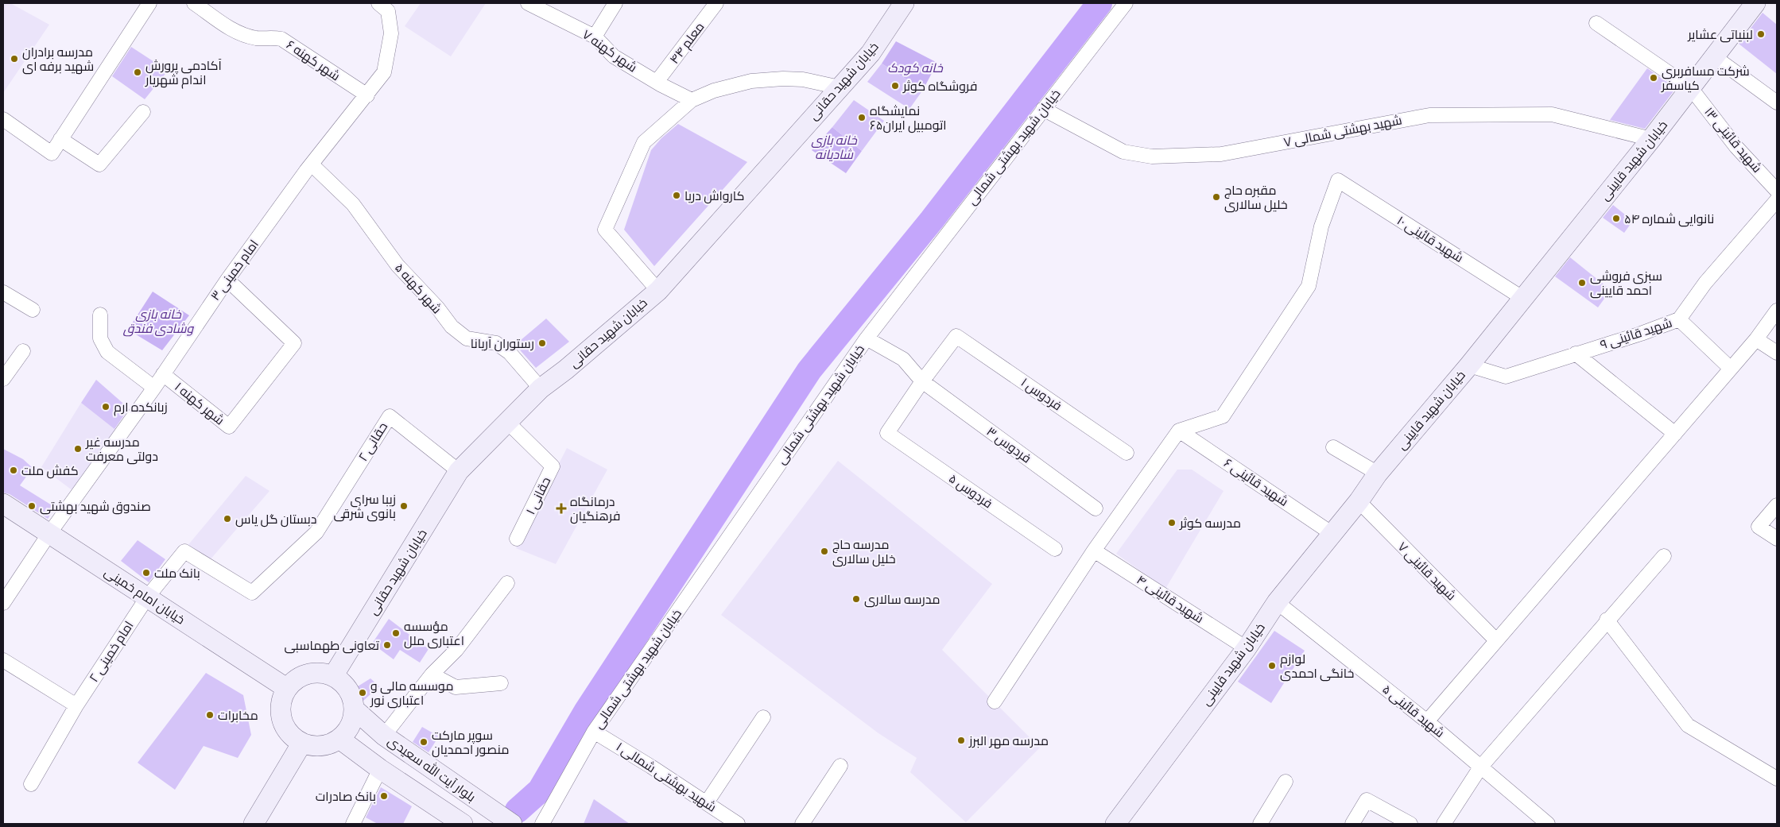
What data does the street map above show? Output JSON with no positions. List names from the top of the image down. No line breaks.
{"streets":{"main road":["خیابان شهید حقانی","خیابان شهید قایینی","خیابان امام خمینی","بلوار آیت الله سعیدی"],"street":["معلم ۴۴","شهر کهنه ۷","شهر کهنه ۶","شهید بهشتی شمالی ۷","شهید قائینی ۱۳","خیابان شهید بهشتی شمالی","شهید قائینی ۱۰","امام خمینی ۳","شهر کهنه ۵","شهید قائینی ۹","فردوس ۱","شهر کهنه ۱","حقانی ۲","فردوس ۳","شهید قائینی ۶","فردوس ۵","حقانی ۱","شهید قائینی ۷","شهید قائینی ۴","امام خمینی ۲","شهید قائینی ۵","شهید بهشتی شمالی ۱"]},"crossings":[["معلم ۴۴","شهر کهنه ۷"],["شهر کهنه ۶","امام خمینی ۳"],["خیابان شهید حقانی","شهر کهنه ۵"],["خیابان شهید حقانی","حقانی ۲"],["خیابان شهید حقانی","حقانی ۱"],["خیابان شهید حقانی","خیابان امام خمینی"],["خیابان شهید حقانی","بلوار آیت الله سعیدی"],["شهید بهشتی شمالی ۷","خیابان شهید بهشتی شمالی"],["شهید بهشتی شمالی ۷","خیابان شهید قایینی"],["شهید قائینی ۱۳","خیابان شهید قایینی"],["خیابان شهید بهشتی شمالی","فردوس ۳"],["خیابان شهید بهشتی شمالی","شهید بهشتی شمالی ۱"],["خیابان شهید قایینی","شهید قائینی ۱۰"],["خیابان شهید قایینی","شهید قائینی ۹"],["خیابان شهید قایینی","شهید قائینی ۶"],["خیابان شهید قایینی","شهید قائینی ۷"],["خیابان شهید قایینی","شهید قائینی ۴"],["خیابان شهید قایینی","شهید قائینی ۵"],["شهید قائینی ۱۰","شهید قائینی ۶"],["امام خمینی ۳","شهر کهنه ۵"],["امام خمینی ۳","شهر کهنه ۱"],["امام خمینی ۳","خیابان امام خمینی"],["فردوس ۱","فردوس ۳"],["فردوس ۱","فردوس ۵"],["حقانی ۲","امام خمینی ۲"],["فردوس ۳","فردوس ۵"],["خیابان امام خمینی","امام خمینی ۲"],["خیابان امام خمینی","بلوار آیت الله سعیدی"]],"parks":["خانه کودک","خانه بازی شادیانه","خانه بازی وشادی فندق"],"places":{"other":["لبنیاتی عشایر","مدرسه برادران شهید برفه ای","آکادمی پرورش اندام شهریار","شرکت مسافربری کیاسفر","فروشگاه کوثر","نمایشگاه اتومبیل ایران۶۵","کارواش دریا","مقبره حاج خلیل سالاری","نانوایی شماره ۵۴","سبزی فروشی احمد قایینی","رستوران آریانا","زبانکده ارم","مدرسه غیر دولتی معرفت","کفش ملت","صندوق شهید بهشتی","زیبا سرای بانوی شرقی","دبستان گل یاس","مدرسه کوثر","مدرسه حاج خلیل سالاری","بانک ملت","مدرسه سالاری","مؤسسه اعتباری ملل","تعاونی طهماسبی","لوازم خانگی احمدی","موسسه مالی و اعتباری نور","مخابرات","مدرسه مهر البرز","سوپر مارکت منصور احمدیان","بانک صادرات"],"health":["درمانگاه فرهنگیان"]}}
